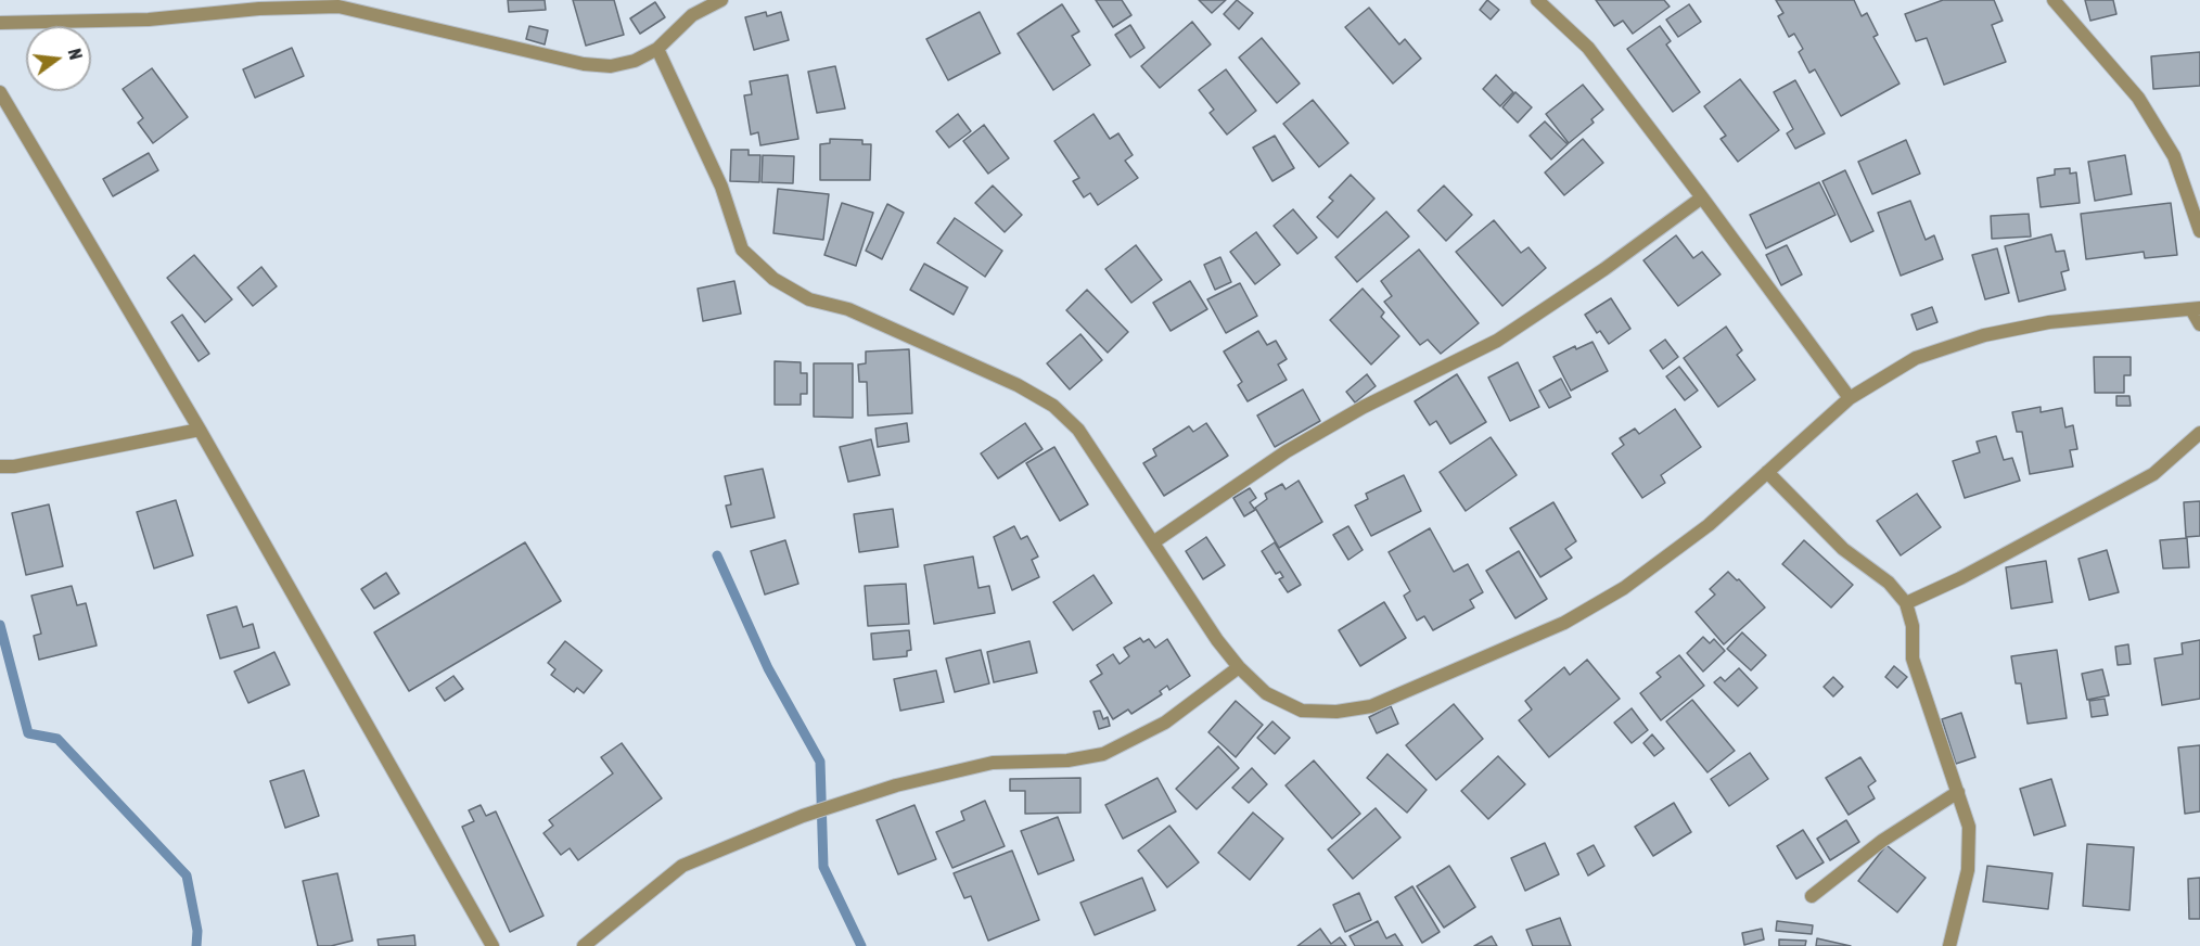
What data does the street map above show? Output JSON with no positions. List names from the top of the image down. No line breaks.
{"north":"right"}
